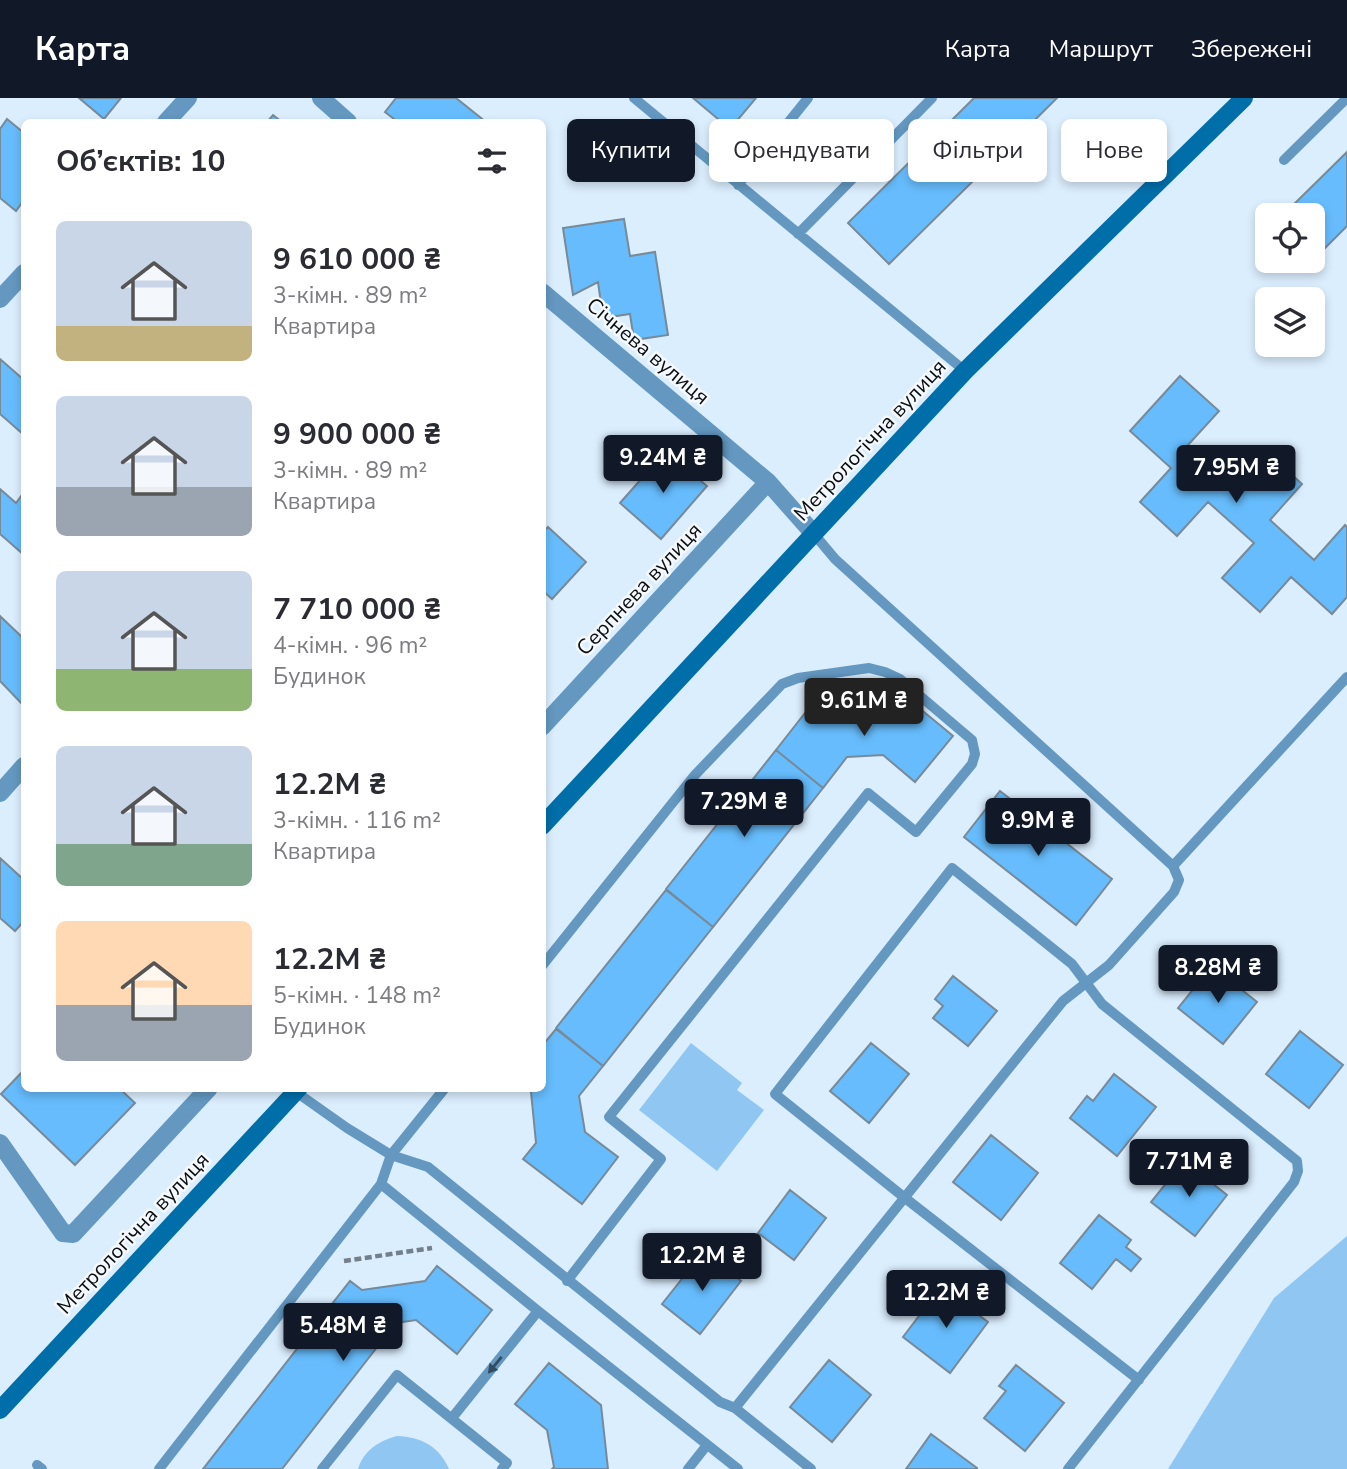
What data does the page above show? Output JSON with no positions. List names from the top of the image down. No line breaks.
{"streets":{"street":["Січнева вулиця","Метрологічна вулиця","Серпнева вулиця"]},"crossings":[["Січнева вулиця","Метрологічна вулиця"],["Січнева вулиця","Серпнева вулиця"]],"page":{"header":"Карта","nav":["Карта","Маршрут","Збережені"],"chip":["Купити","Орендувати","Фільтри","Нове"],"heading":"Об’єктів: 10","list":[{"name":"9 610 000 ₴","note":"3-кімн. · 89 m² · Квартира"},{"name":"9 900 000 ₴","note":"3-кімн. · 89 m² · Квартира"},{"name":"7 710 000 ₴","note":"4-кімн. · 96 m² · Будинок"},{"name":"12.2M ₴","note":"3-кімн. · 116 m² · Квартира"},{"name":"12.2M ₴","note":"5-кімн. · 148 m² · Будинок"}],"price":["9.24M ₴","7.95M ₴","9.61M ₴","7.29M ₴","9.9M ₴","8.28M ₴","7.71M ₴","12.2M ₴","12.2M ₴","5.48M ₴"]}}
